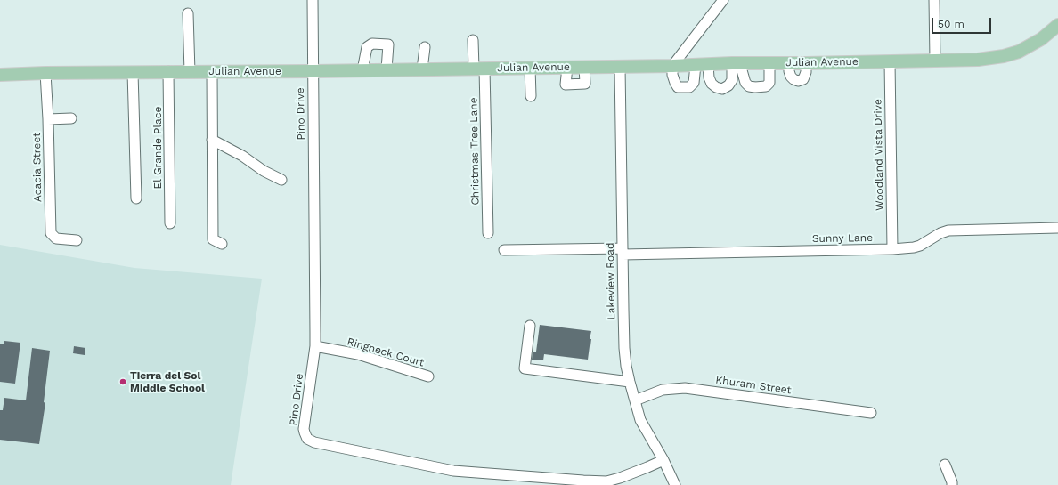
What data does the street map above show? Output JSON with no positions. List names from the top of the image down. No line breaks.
{"streets":{"main road":["Julian Avenue"],"street":["Pino Drive","El Grande Place","Christmas Tree Lane","Woodland Vista Drive","Acacia Street","Sunny Lane","Lakeview Road","Ringneck Court","Khuram Street"]},"crossings":[["Julian Avenue","Pino Drive"],["Julian Avenue","El Grande Place"],["Julian Avenue","Christmas Tree Lane"],["Julian Avenue","Woodland Vista Drive"],["Julian Avenue","Acacia Street"],["Julian Avenue","Lakeview Road"],["Pino Drive","Lakeview Road"],["Pino Drive","Ringneck Court"],["Woodland Vista Drive","Sunny Lane"],["Sunny Lane","Lakeview Road"],["Lakeview Road","Khuram Street"]],"places":["Tierra del Sol Middle School"],"scale_bar":"50 m"}
